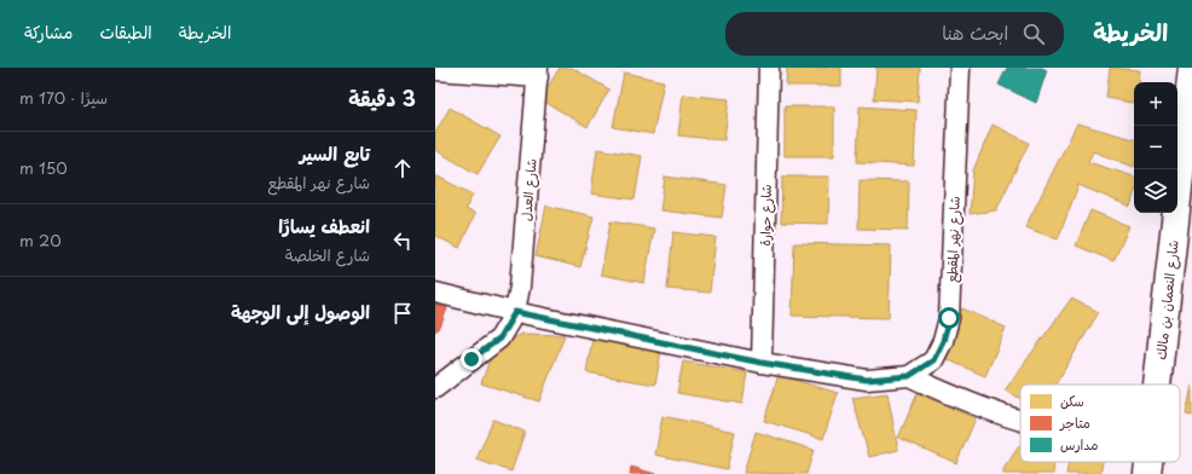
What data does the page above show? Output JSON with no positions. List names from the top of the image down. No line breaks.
{"streets":{"street":["شارع العدل","شارع حوارة","شارع نهر المقطع","شارع النعمان بن مالك"]},"crossings":[["شارع العدل","شارع نهر المقطع"],["شارع حوارة","شارع نهر المقطع"]],"legend":["سكن","متاجر","مدارس"],"page":{"header":"الخريطة","search":"ابحث هنا","nav":["الخريطة","الطبقات","مشاركة"],"heading":["3 دقيقة","سيرًا · 170 m"],"map_buttons":["+","−"],"list":[["تابع السير","شارع نهر المقطع","150 m"],["انعطف يسارًا","شارع الخلصة","20 m"],"الوصول إلى الوجهة"]}}
